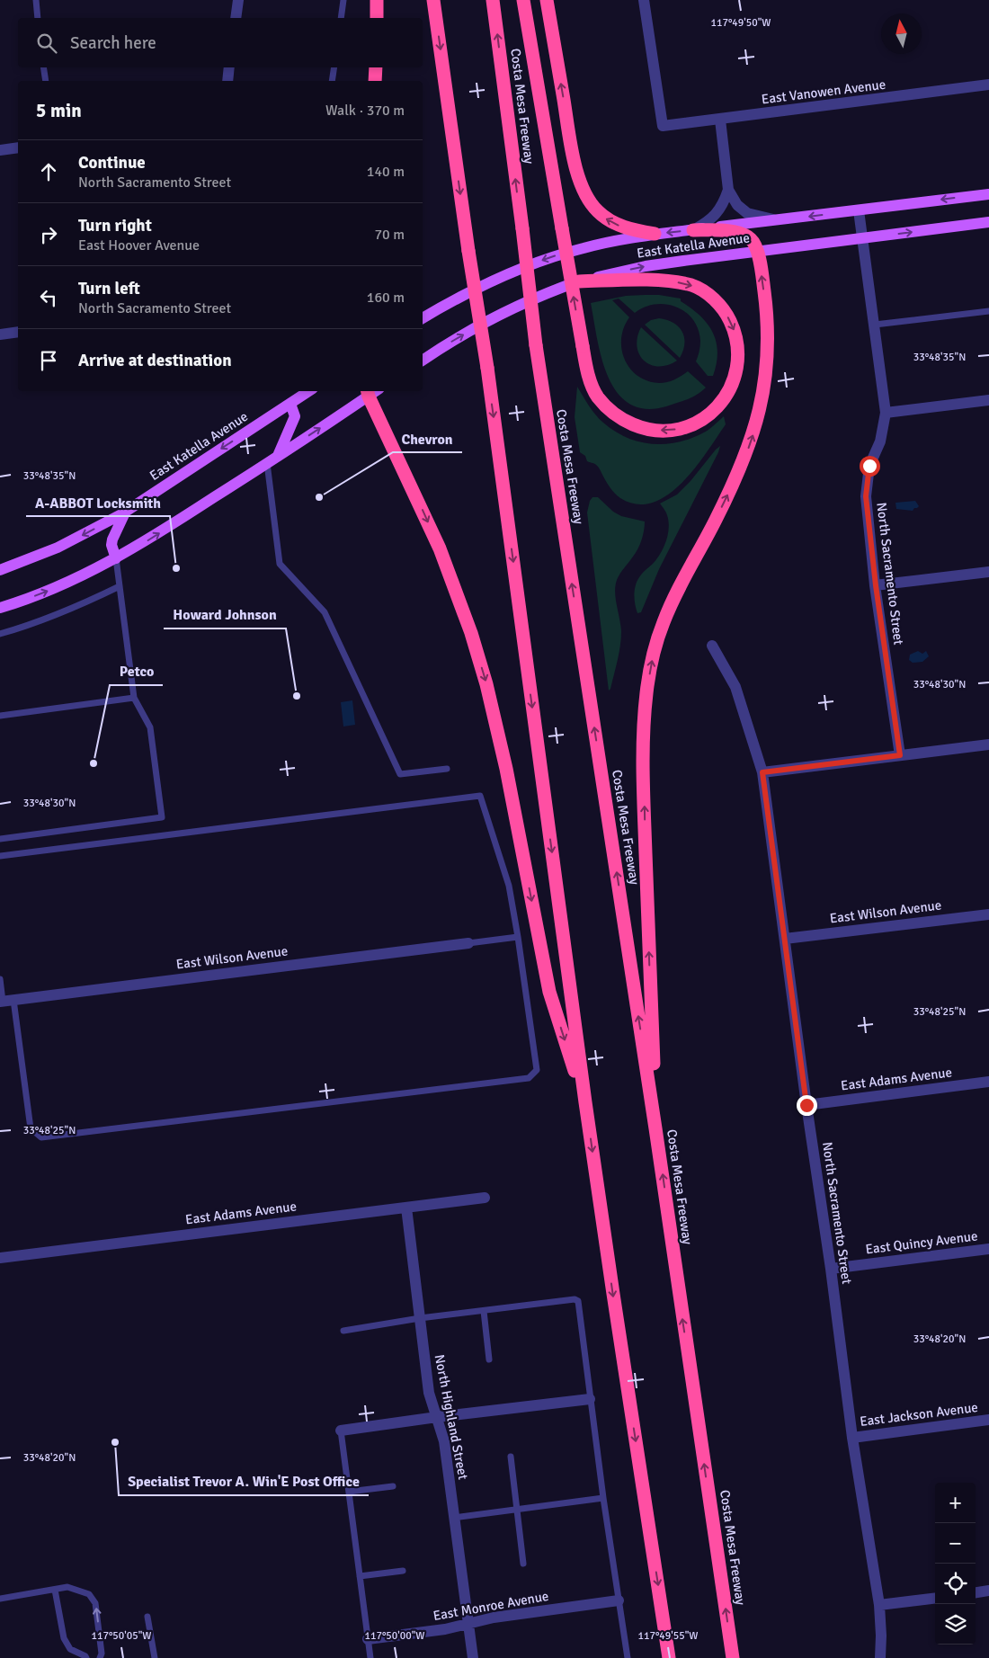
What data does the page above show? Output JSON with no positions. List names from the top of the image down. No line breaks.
{"streets":{"highway":["Costa Mesa Freeway"],"main road":["East Katella Avenue"],"street":["East Vanowen Avenue","North Sacramento Street","East Wilson Avenue","East Adams Avenue","East Quincy Avenue","East Jackson Avenue","North Highland Street","East Monroe Avenue"]},"crossings":[["East Katella Avenue","North Sacramento Street"],["North Sacramento Street","East Wilson Avenue"],["North Sacramento Street","East Adams Avenue"],["North Sacramento Street","East Quincy Avenue"],["North Sacramento Street","East Jackson Avenue"],["East Adams Avenue","North Highland Street"],["North Highland Street","East Monroe Avenue"]],"places":["Chevron","A-ABBOT Locksmith","Howard Johnson","Petco","Specialist Trevor A. Win'E Post Office"],"north":"top","page":{"search":"Search here","heading":["5 min","Walk · 370 m"],"list":[["Continue","North Sacramento Street","140 m"],["Turn right","East Hoover Avenue","70 m"],["Turn left","North Sacramento Street","160 m"],"Arrive at destination"],"map_buttons":["+","−"]},"coordinates":["117°49'50\"W","33°48'35\"N","33°48'30\"N","33°48'25\"N","33°48'20\"N","117°50'05\"W","117°50'00\"W","117°49'55\"W"]}
